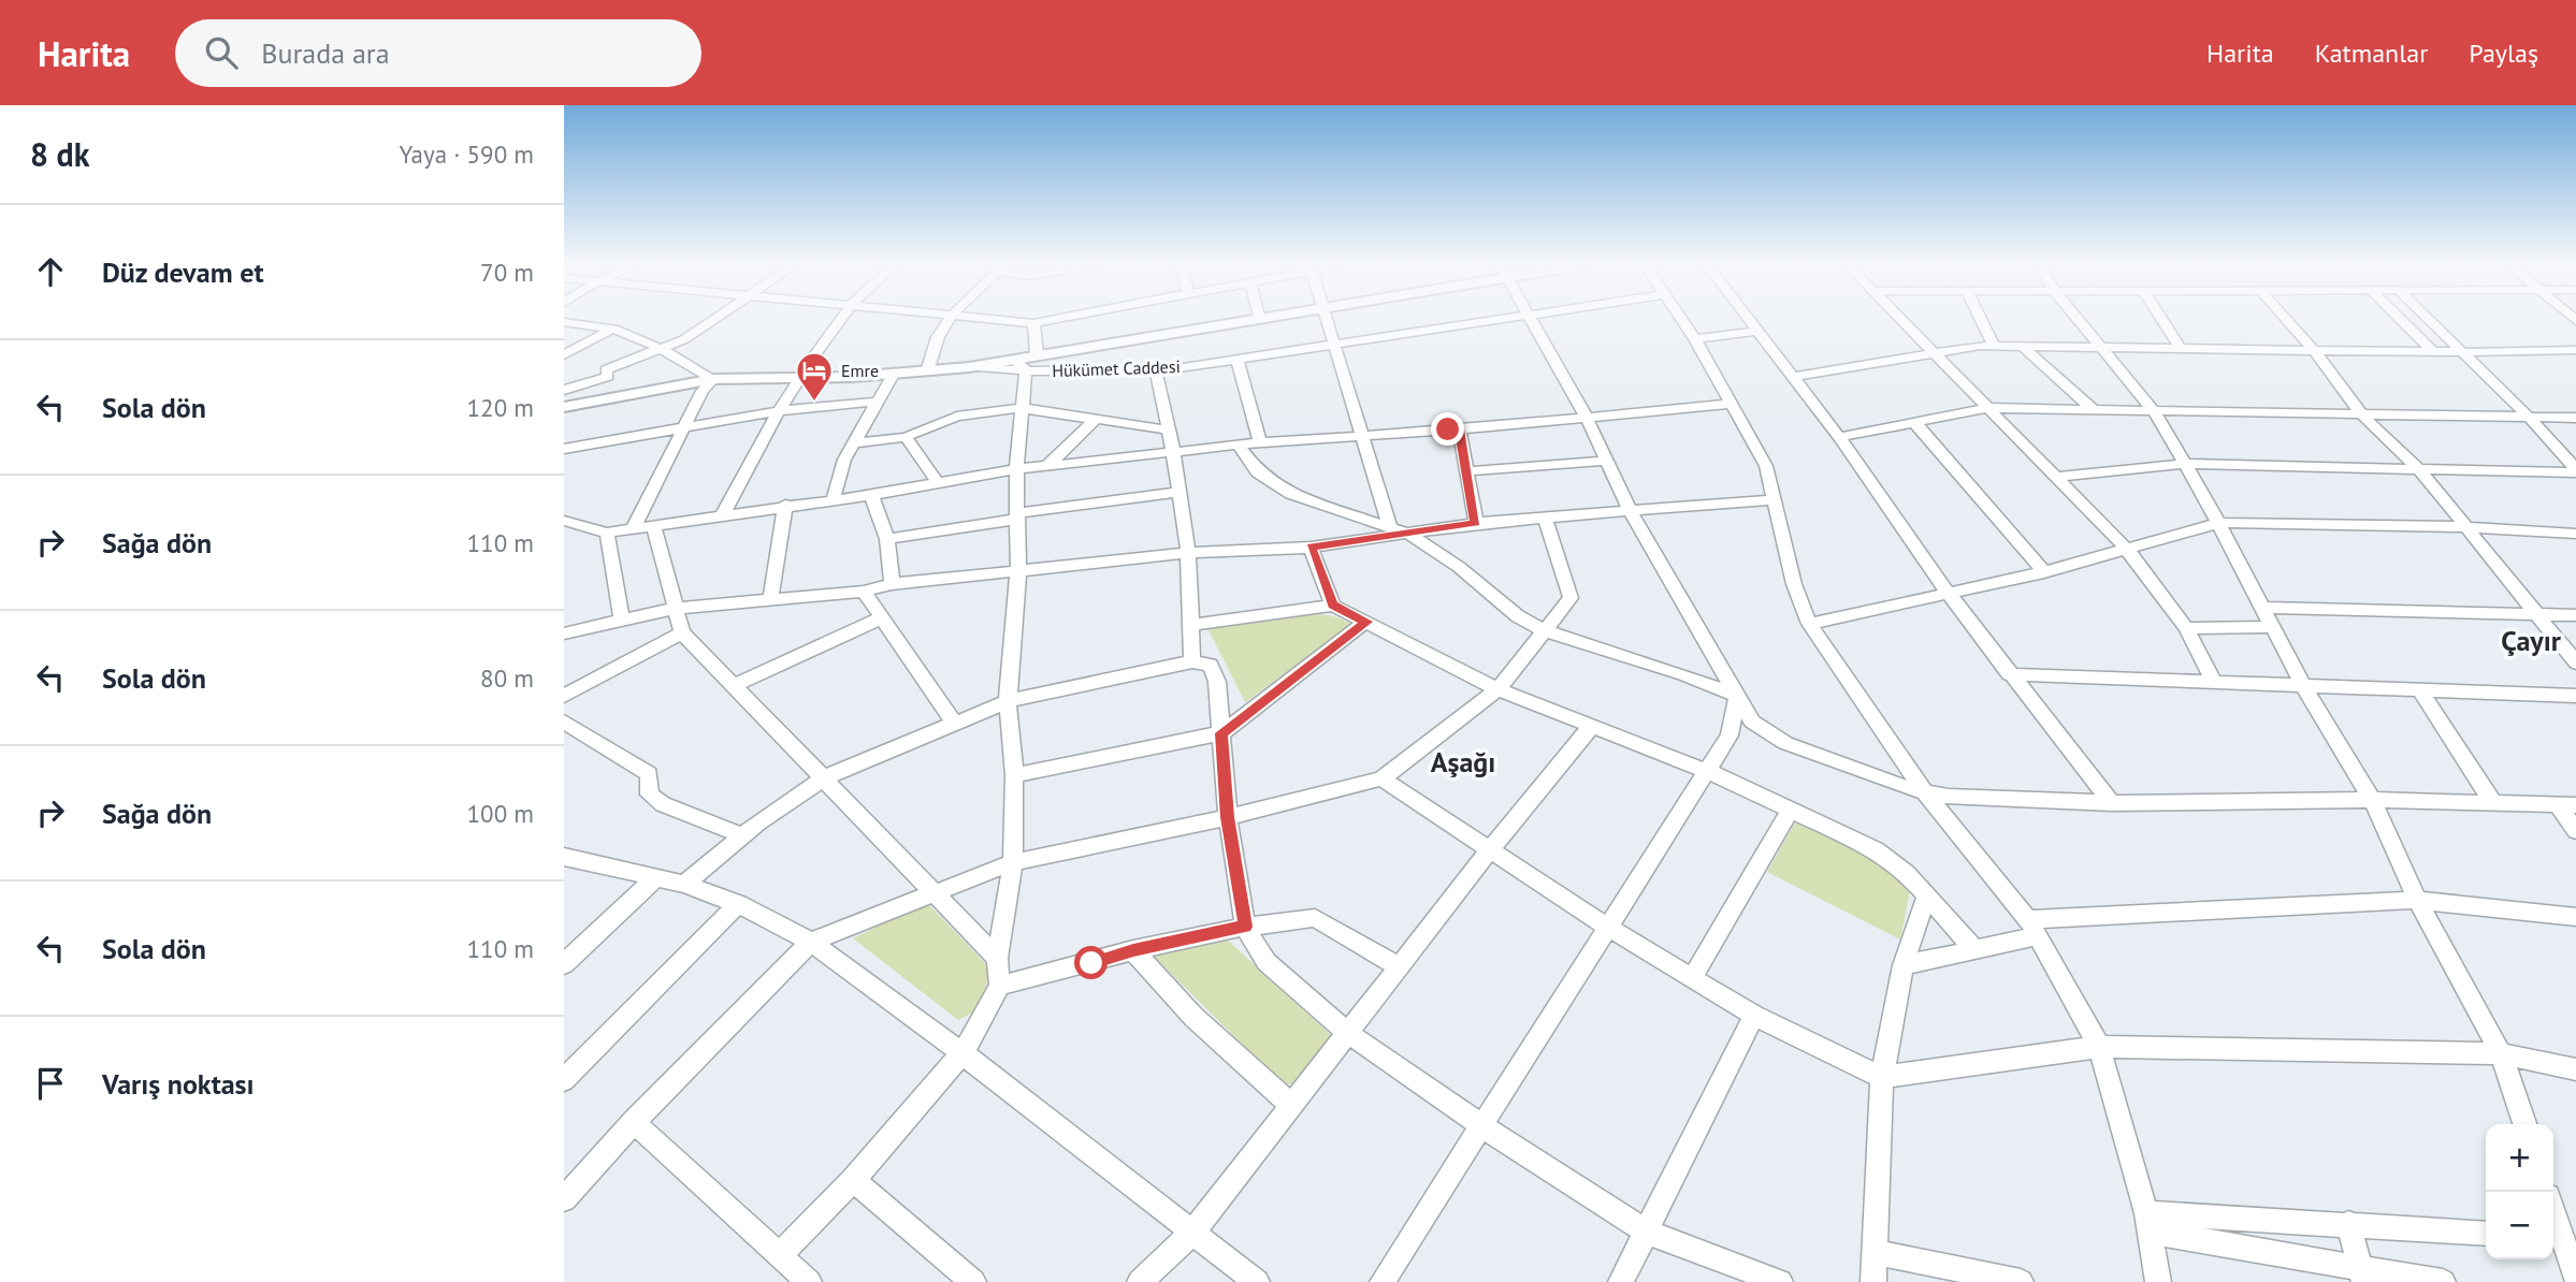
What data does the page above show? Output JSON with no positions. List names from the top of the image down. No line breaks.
{"streets":{"street":["Hükümet Caddesi"]},"districts":["Çayır","Aşağı"],"places":{"hotel":["Emre"]},"page":{"header":"Harita","search":"Burada ara","nav":["Harita","Katmanlar","Paylaş"],"heading":["8 dk","Yaya · 590 m"],"list":[["Düz devam et","70 m"],["Sola dön","120 m"],["Sağa dön","110 m"],["Sola dön","80 m"],["Sağa dön","100 m"],["Sola dön","110 m"],"Varış noktası"],"map_buttons":["+","−"]}}
